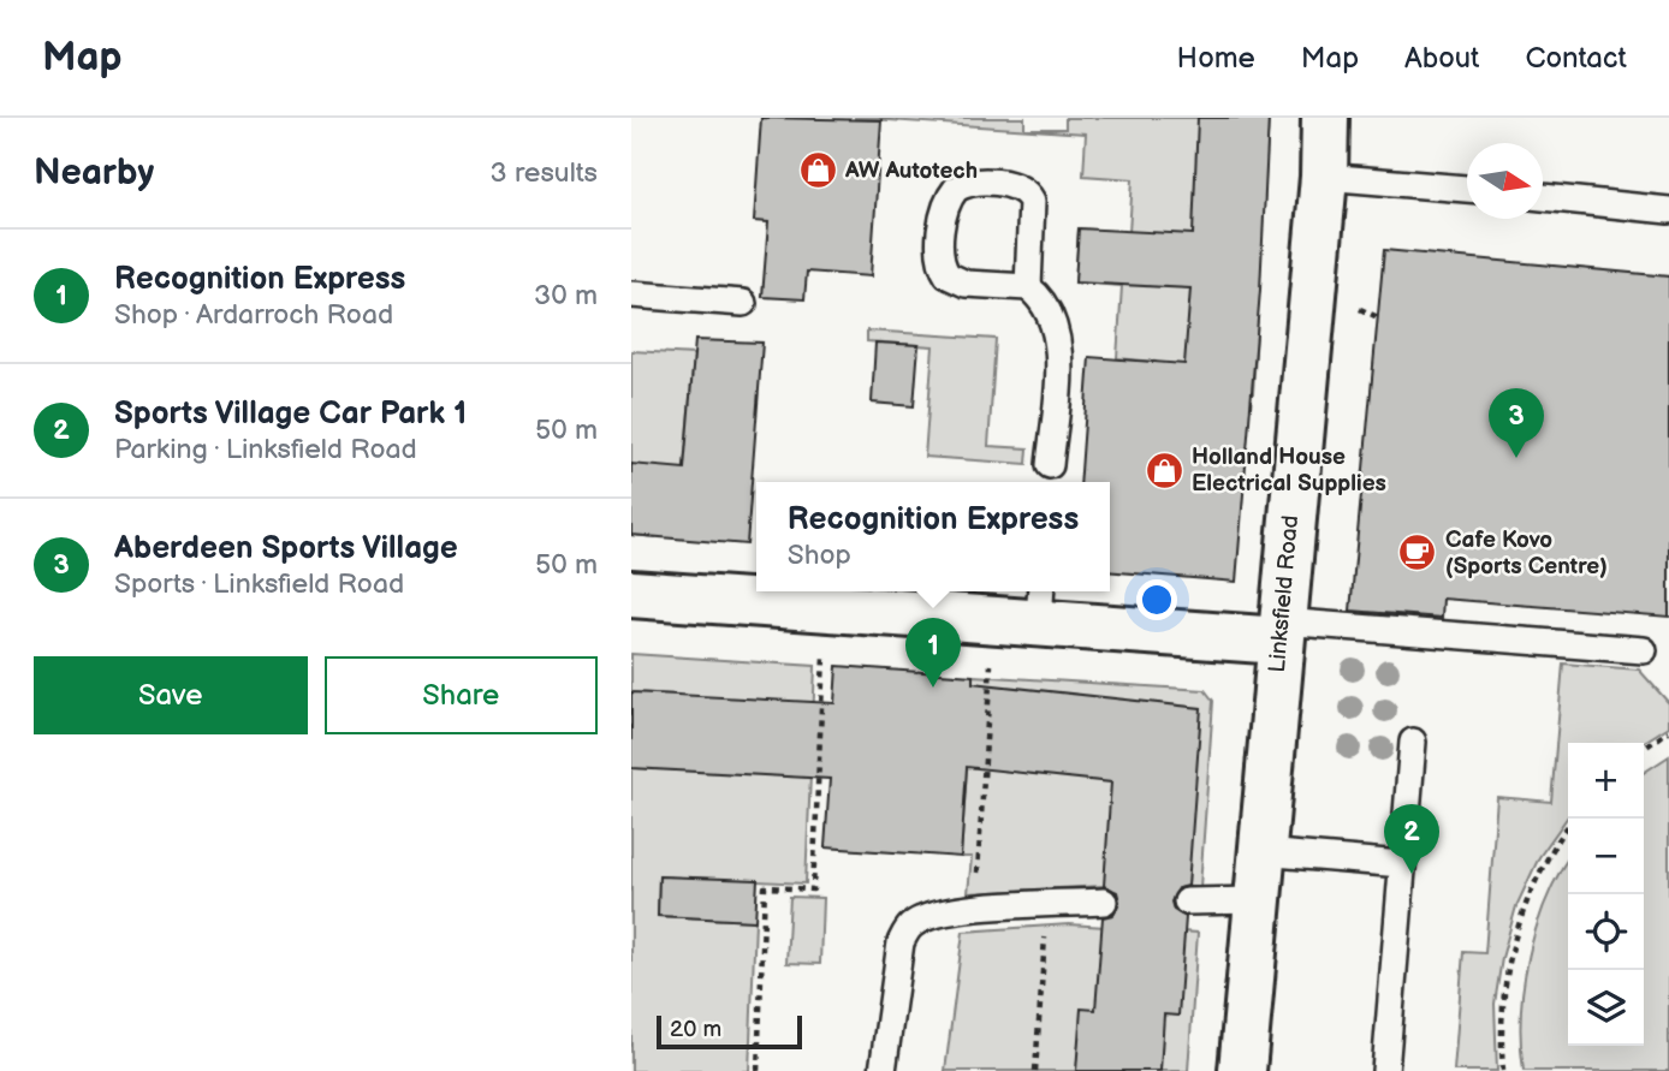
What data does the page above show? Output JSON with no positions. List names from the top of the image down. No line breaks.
{"streets":{"street":["Linksfield Road"]},"places":{"shop":["AW Autotech","Holland House Electrical Supplies"],"cafe":["Cafe Kovo (Sports Centre)"]},"scale_bar":"20 m","north":"right","page":{"header":"Map","nav":["Home","Map","About","Contact"],"heading":["Nearby","3 results"],"list":[{"mark":"1","name":"Recognition Express","note":"Shop · Ardarroch Road","value":"30 m"},{"mark":"2","name":"Sports Village Car Park 1","note":"Parking · Linksfield Road","value":"50 m"},{"mark":"3","name":"Aberdeen Sports Village","note":"Sports · Linksfield Road","value":"50 m"}],"pins":["3","1","2"],"popup":["Recognition Express","Shop"],"buttons":["Save","Share"],"map_buttons":["+","−"],"scale":"20 m"}}
